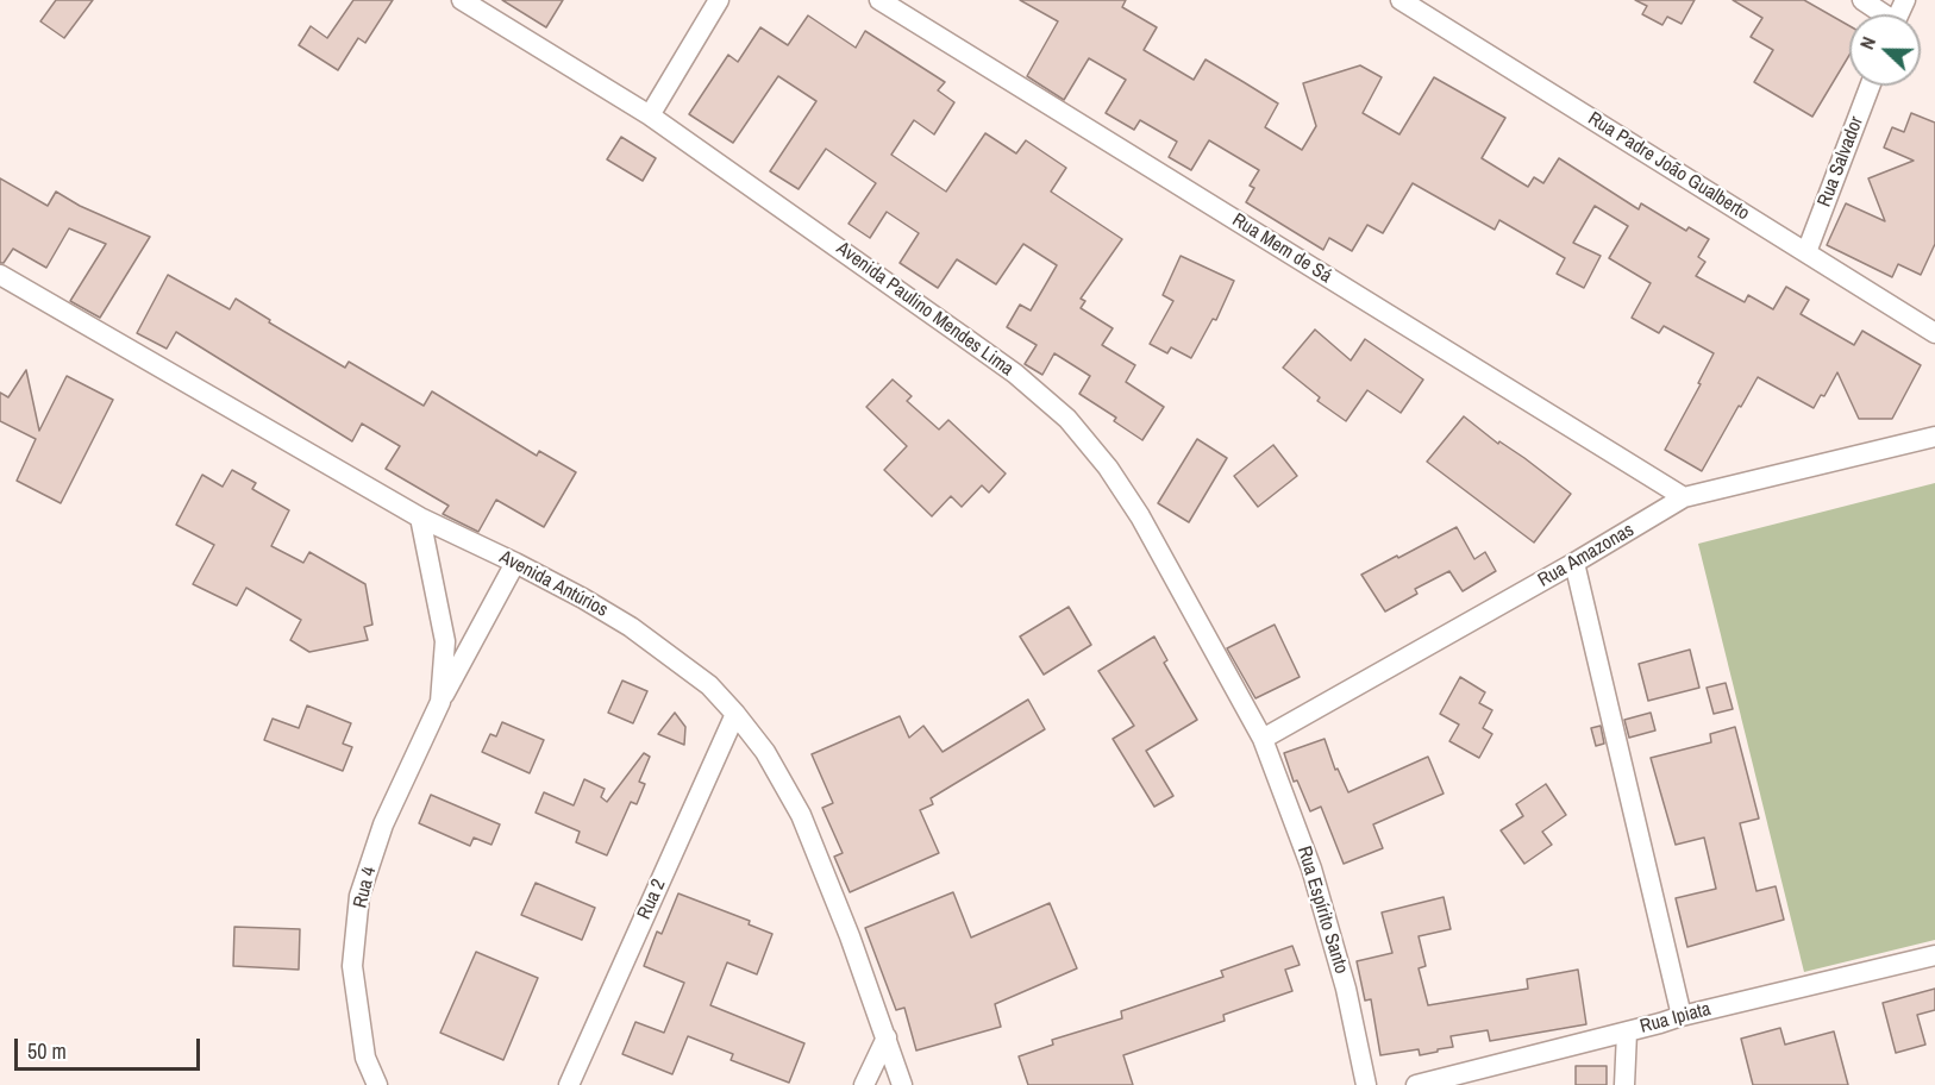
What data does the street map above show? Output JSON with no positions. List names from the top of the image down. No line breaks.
{"streets":{"street":["Rua Salvador","Rua Padre João Gualberto","Rua Mem de Sá","Avenida Paulino Mendes Lima","Rua Amazonas","Avenida Antúrios","Rua 4","Rua 2","Rua Espírito Santo","Rua Ipiata"]},"crossings":[["Rua Salvador","Rua Padre João Gualberto"],["Rua Mem de Sá","Rua Amazonas"],["Avenida Paulino Mendes Lima","Rua Amazonas"],["Avenida Paulino Mendes Lima","Rua Espírito Santo"],["Rua Amazonas","Rua Espírito Santo"],["Avenida Antúrios","Rua 4"],["Avenida Antúrios","Rua 2"]],"scale_bar":"50 m","north":"left"}
